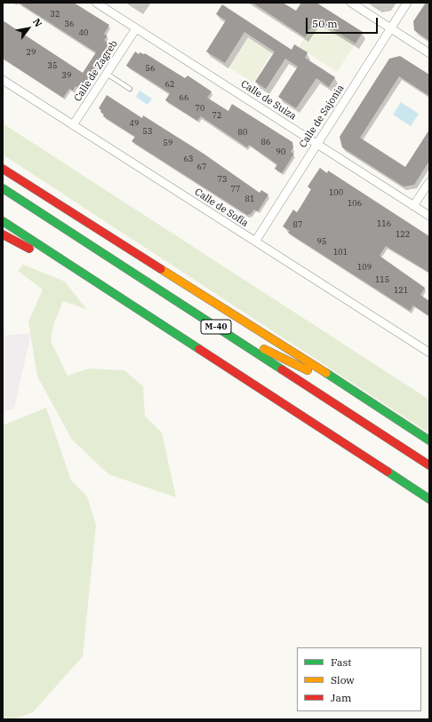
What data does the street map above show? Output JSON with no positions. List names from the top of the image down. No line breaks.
{"streets":{"highway":["M-40"],"street":["Calle de Zagreb","Calle de Suiza","Calle de Sajonia","Calle de Sofía"]},"crossings":[["Calle de Zagreb","Calle de Suiza"],["Calle de Zagreb","Calle de Sofía"],["Calle de Suiza","Calle de Sajonia"],["Calle de Sajonia","Calle de Sofía"]],"house_numbers":["32","36","40","29","35","56","39","62","66","70","72","49","53","80","86","59","90","63","67","73","77","100","81","106","116","87","122","95","101","109","115","121"],"legend":["Fast","Slow","Jam"],"scale_bar":"50 m","north":"top right"}
